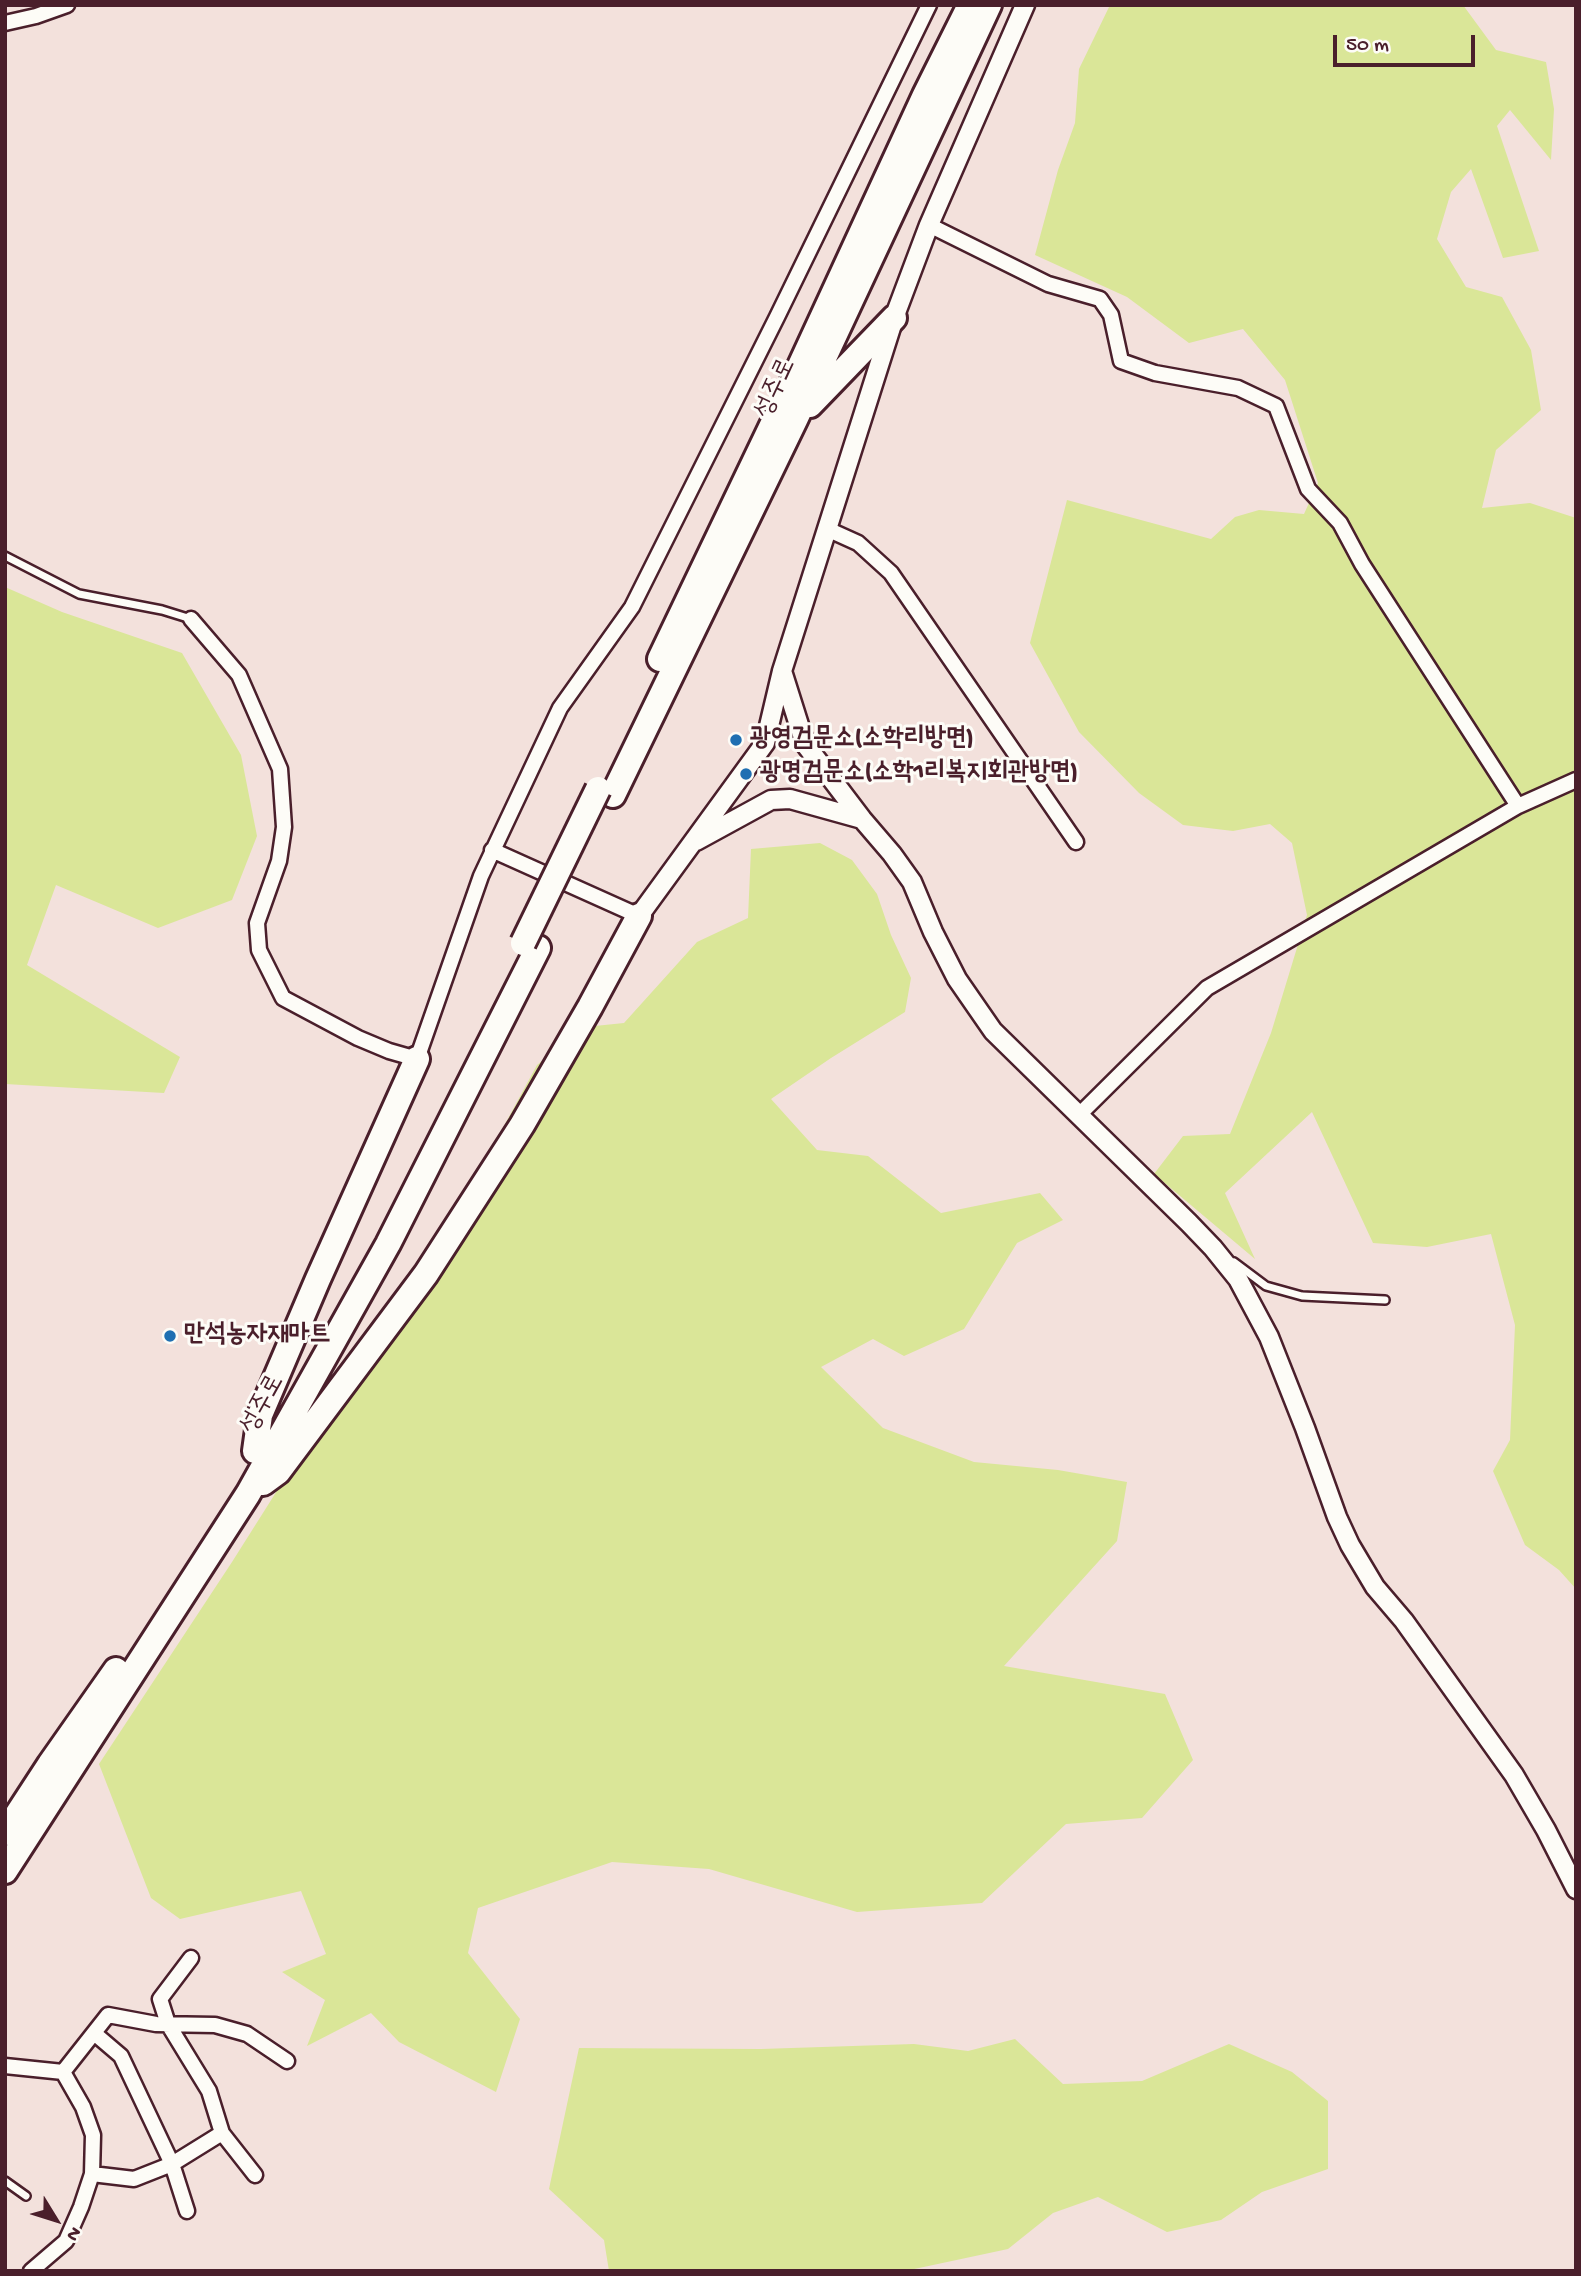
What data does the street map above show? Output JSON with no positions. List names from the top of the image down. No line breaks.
{"streets":{"highway":["성주로"]},"places":["광영검문소(소학리방면)","광명검문소(소학1리복지회관방면)","만석농자재마트"],"scale_bar":"50 m","north":"bottom right"}
